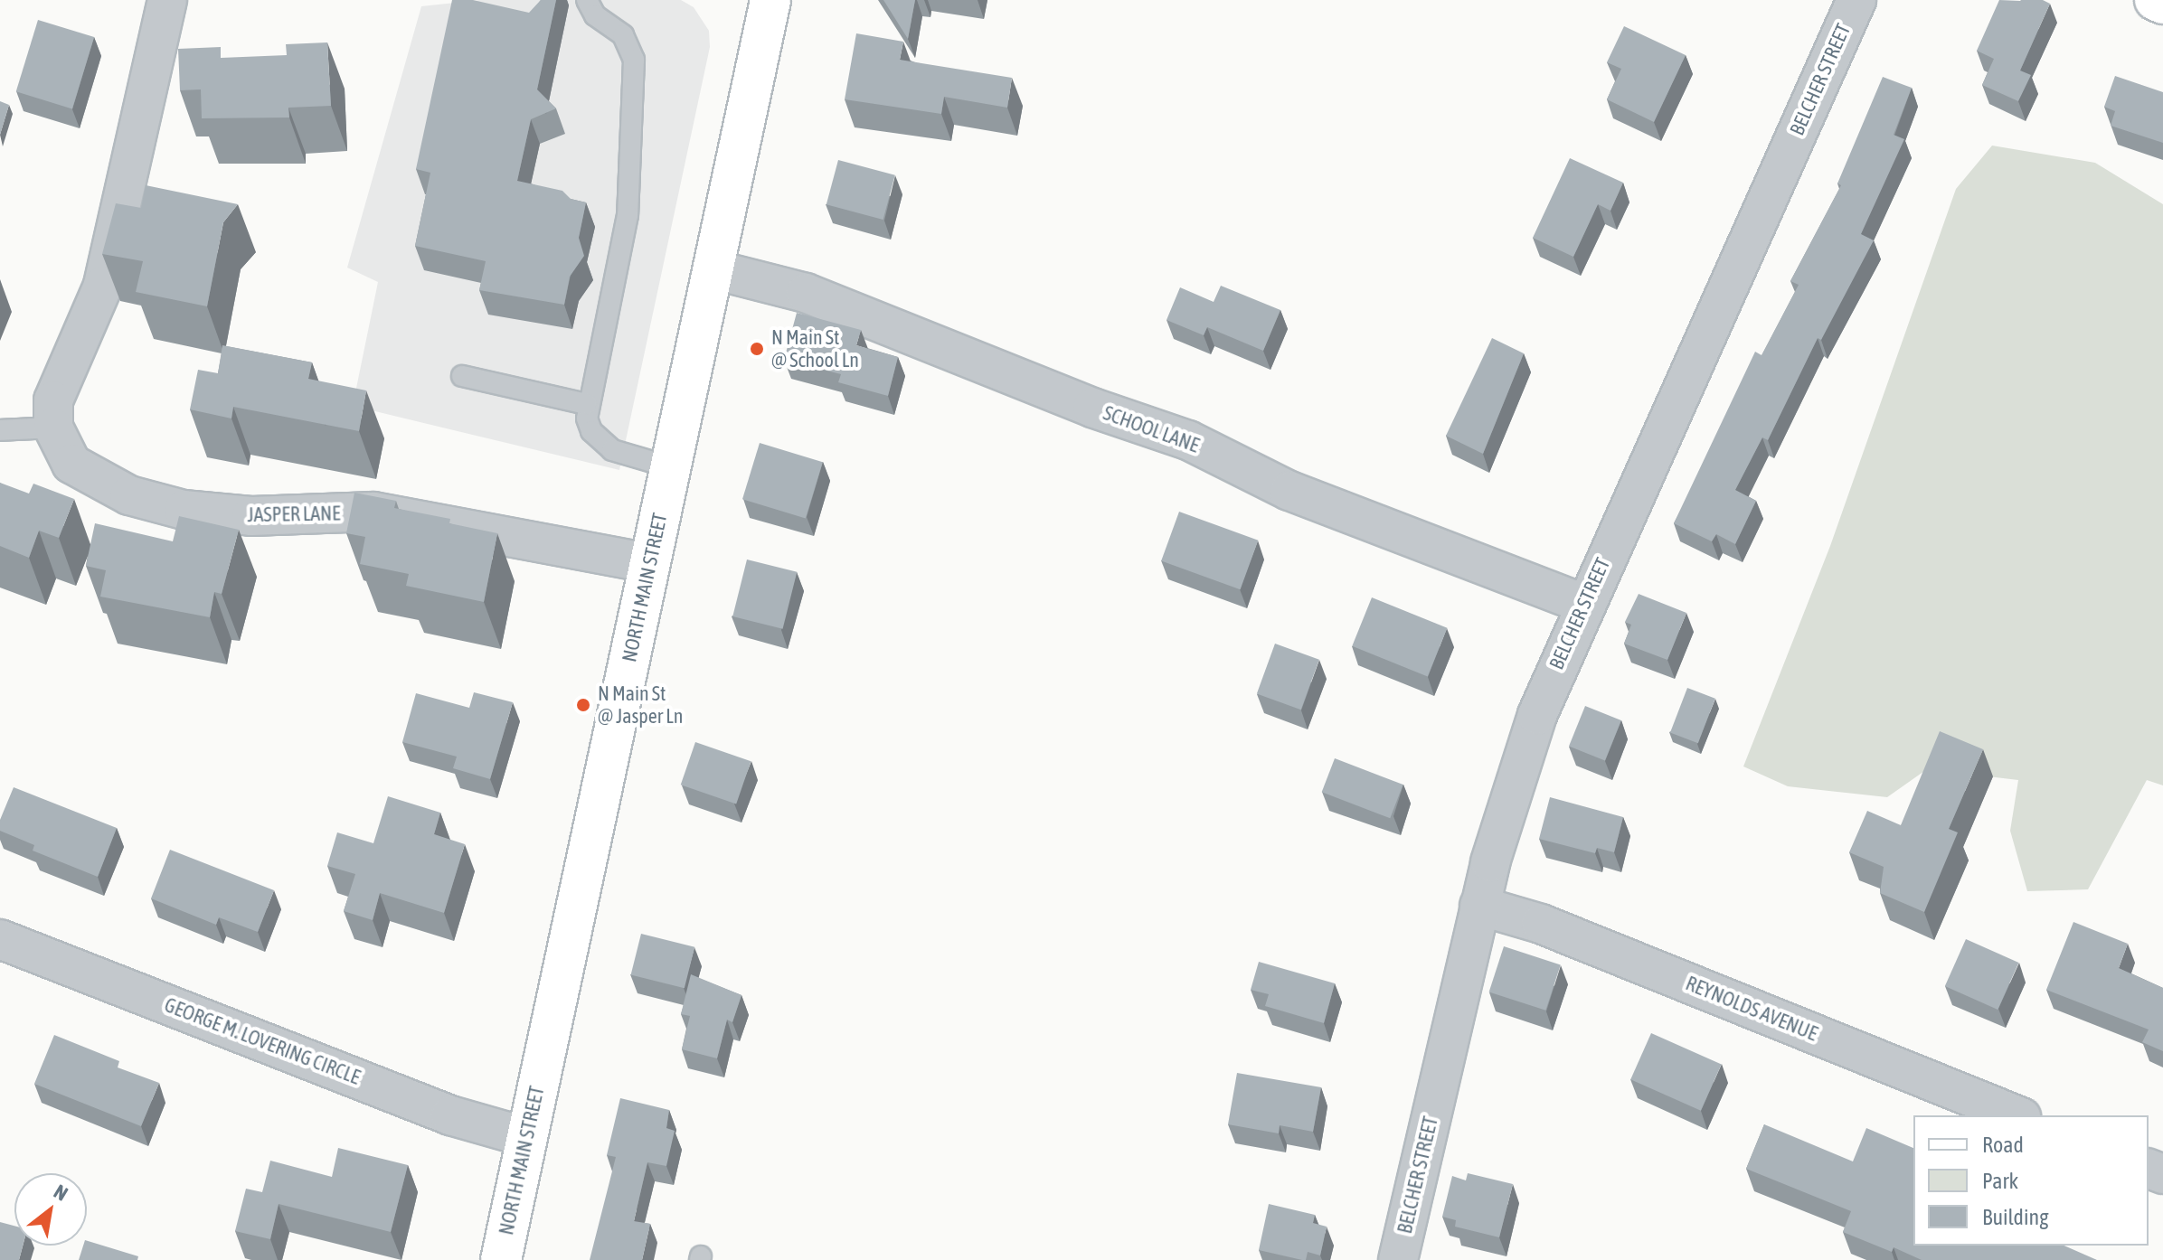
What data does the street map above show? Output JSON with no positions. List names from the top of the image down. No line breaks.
{"streets":{"main road":["NORTH MAIN STREET"],"street":["BELCHER STREET","SCHOOL LANE","JASPER LANE","REYNOLDS AVENUE","GEORGE M. LOVERING CIRCLE"]},"crossings":[["BELCHER STREET","SCHOOL LANE"],["BELCHER STREET","REYNOLDS AVENUE"],["SCHOOL LANE","NORTH MAIN STREET"],["JASPER LANE","NORTH MAIN STREET"],["NORTH MAIN STREET","GEORGE M. LOVERING CIRCLE"]],"places":["N Main St @ School Ln","N Main St @ Jasper Ln"],"legend":["Road","Park","Building"],"north":"top right"}
